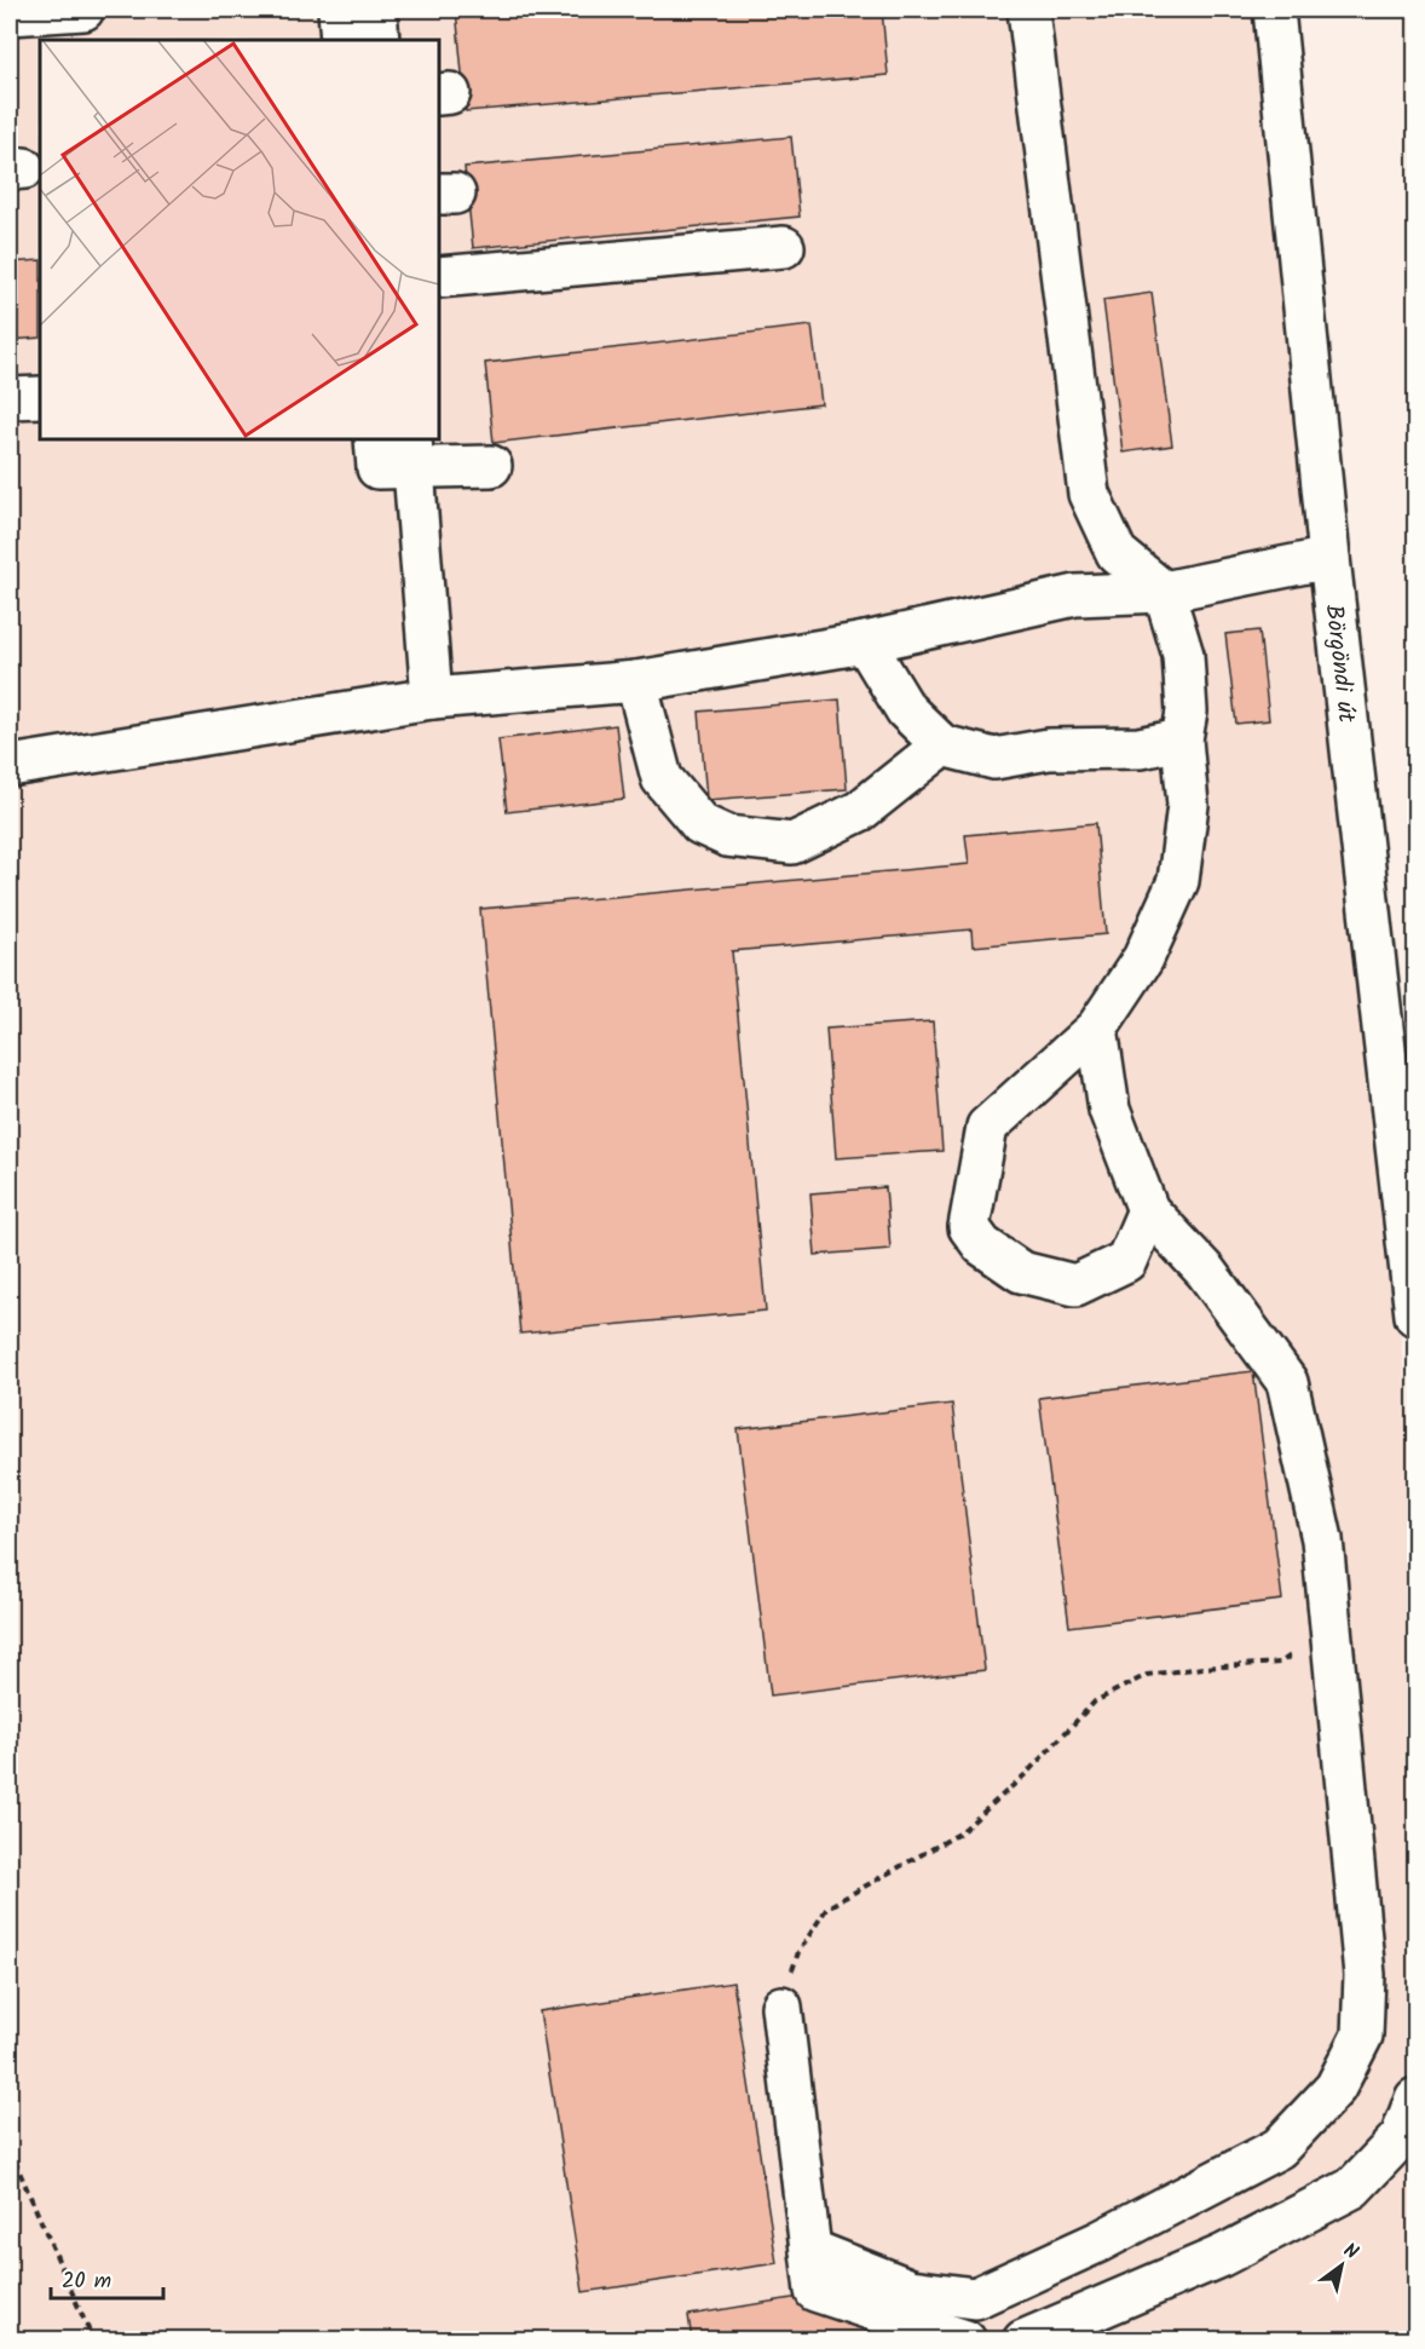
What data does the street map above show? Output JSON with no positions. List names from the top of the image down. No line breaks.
{"streets":{"street":["Börgöndi út"]},"scale_bar":"20 m","north":"top right"}
